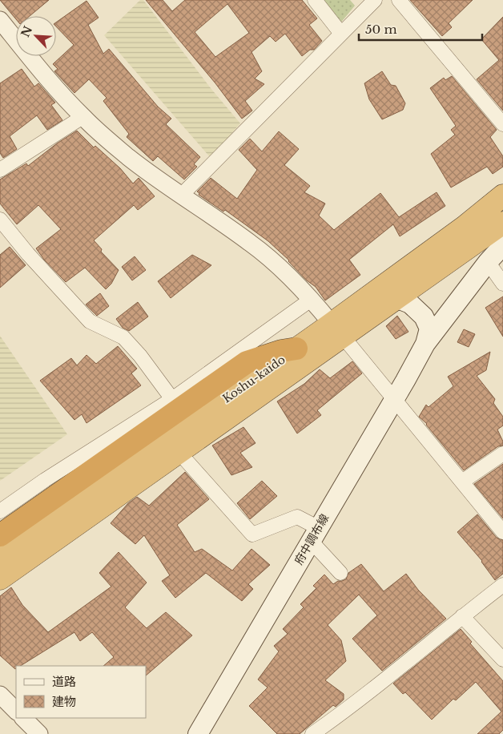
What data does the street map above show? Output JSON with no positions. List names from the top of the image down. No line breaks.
{"streets":{"highway":["Koshu-kaido"],"main road":["府中調布線"]},"legend":["道路","建物"],"scale_bar":"50 m","north":"top left"}
